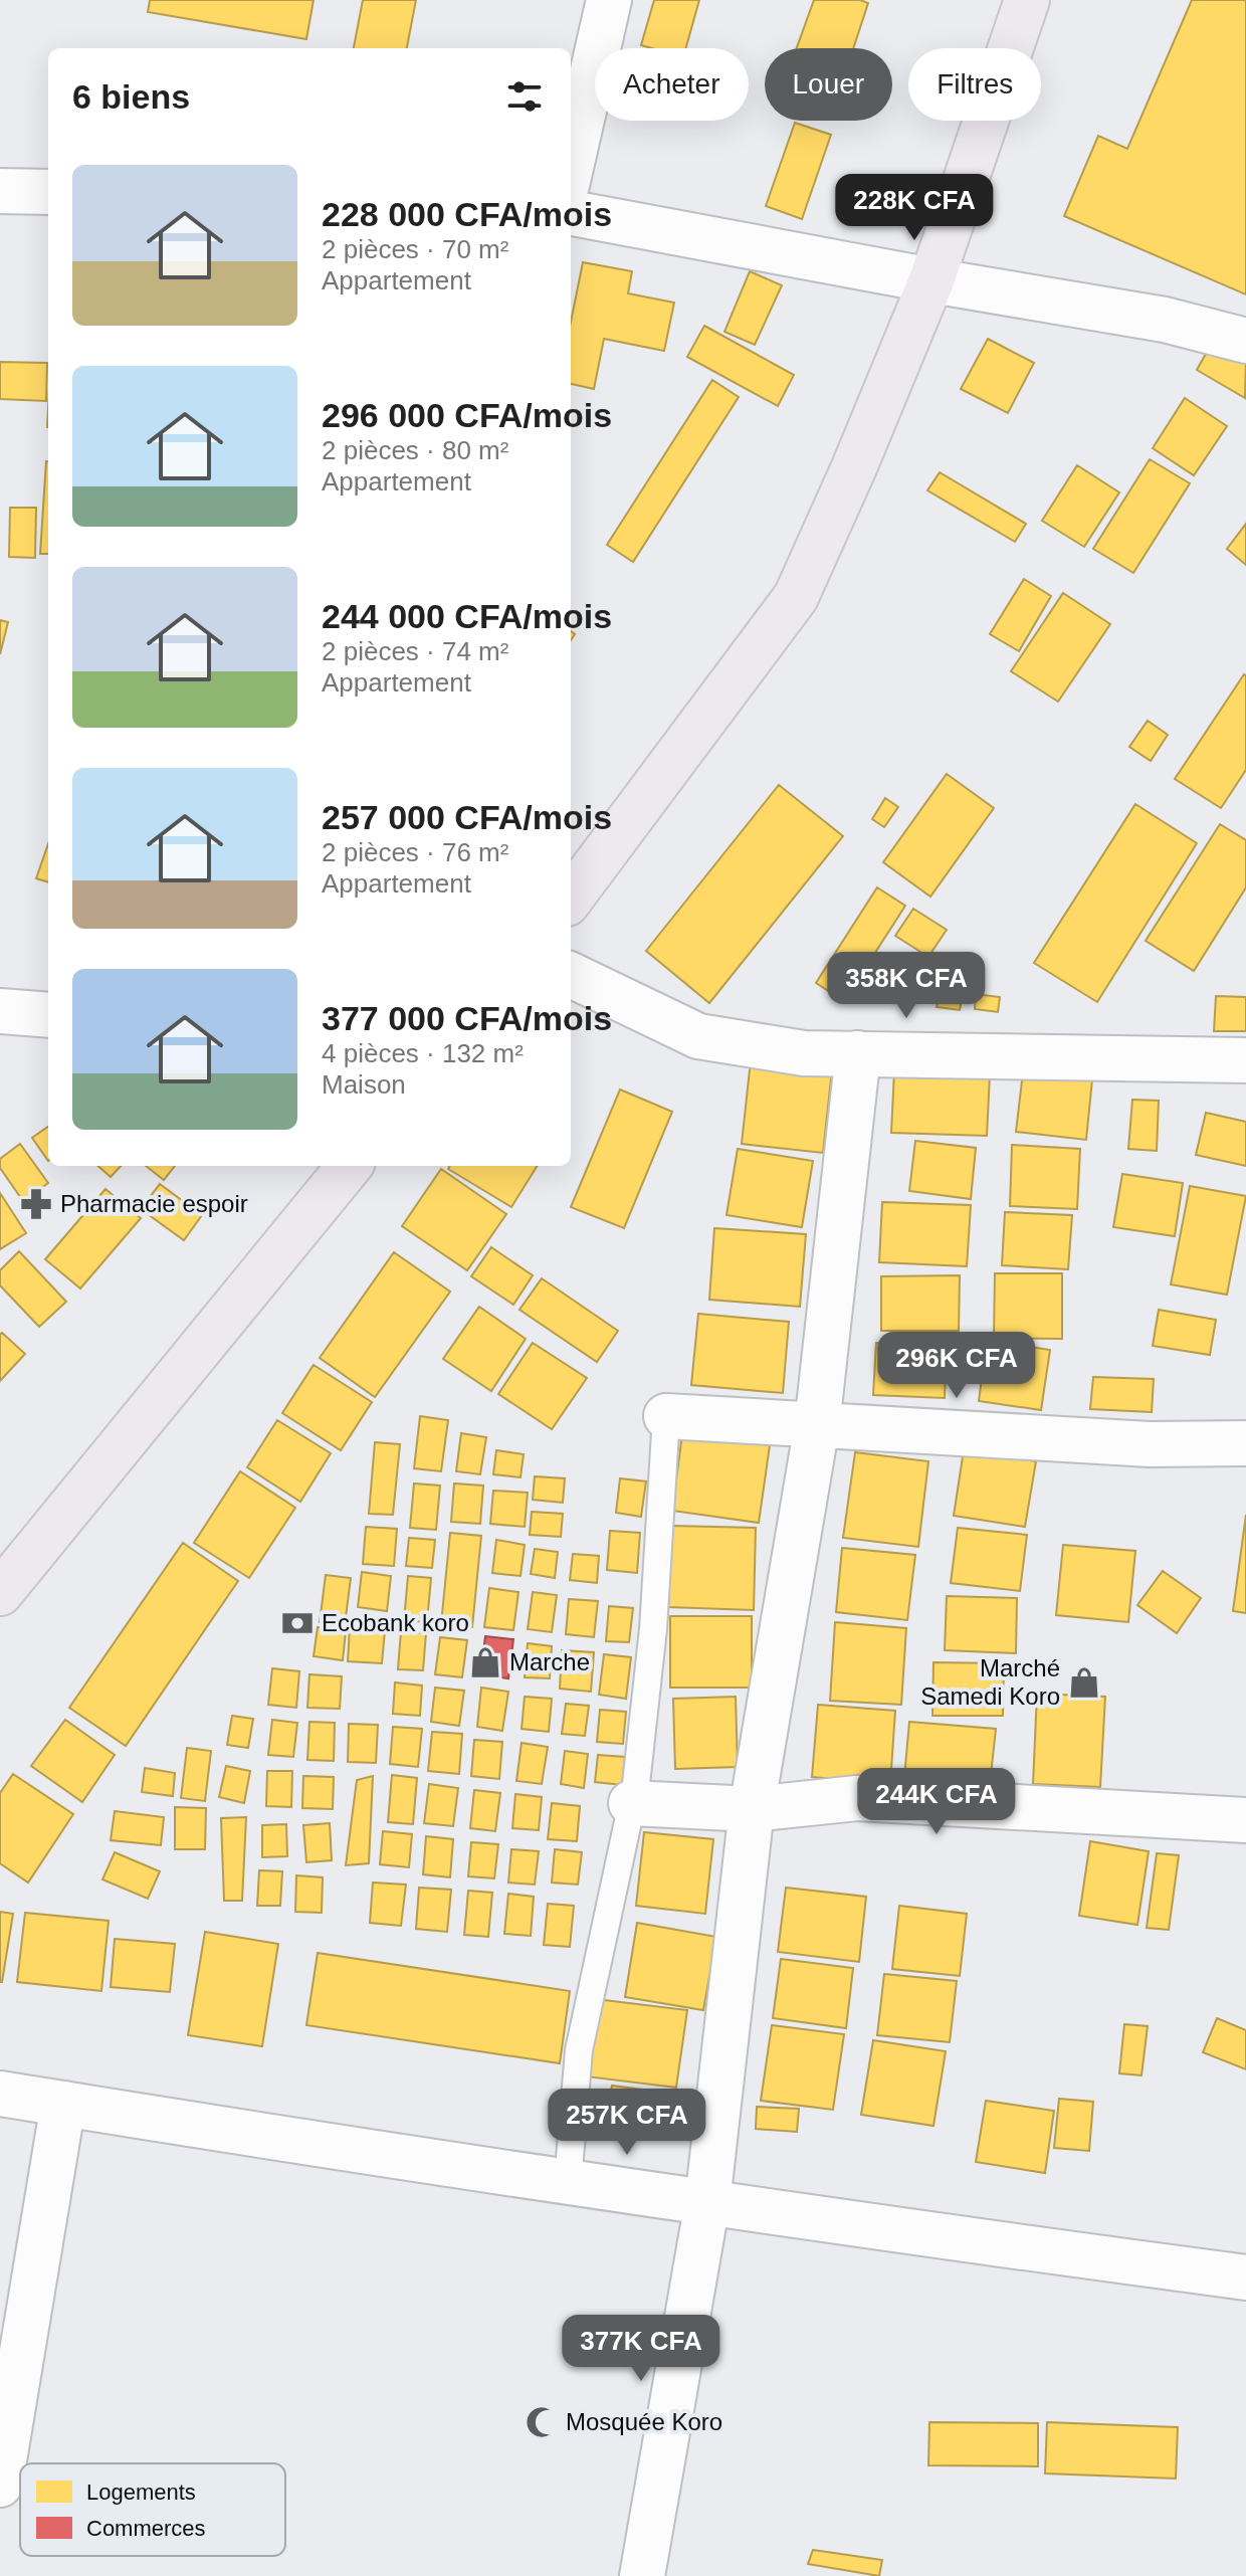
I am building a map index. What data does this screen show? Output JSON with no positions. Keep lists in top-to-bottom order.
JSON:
{
  "places": {
    "pharmacy": ["Pharmacie espoir"],
    "bank": ["Ecobank koro"],
    "shop": ["Marche", "Marché Samedi Koro"],
    "mosque": ["Mosquée Koro"]
  },
  "legend": ["Logements", "Commerces"],
  "page": {
    "chip": ["Acheter", "Louer", "Filtres"],
    "heading": "6 biens",
    "list": [
      {
        "name": "228 000 CFA/mois",
        "note": "2 pièces · 70 m² · Appartement"
      },
      {
        "name": "296 000 CFA/mois",
        "note": "2 pièces · 80 m² · Appartement"
      },
      {
        "name": "244 000 CFA/mois",
        "note": "2 pièces · 74 m² · Appartement"
      },
      {
        "name": "257 000 CFA/mois",
        "note": "2 pièces · 76 m² · Appartement"
      },
      {
        "name": "377 000 CFA/mois",
        "note": "4 pièces · 132 m² · Maison"
      }
    ],
    "price": [
      "228K CFA",
      "358K CFA",
      "296K CFA",
      "244K CFA",
      "257K CFA",
      "377K CFA"
    ]
  }
}
